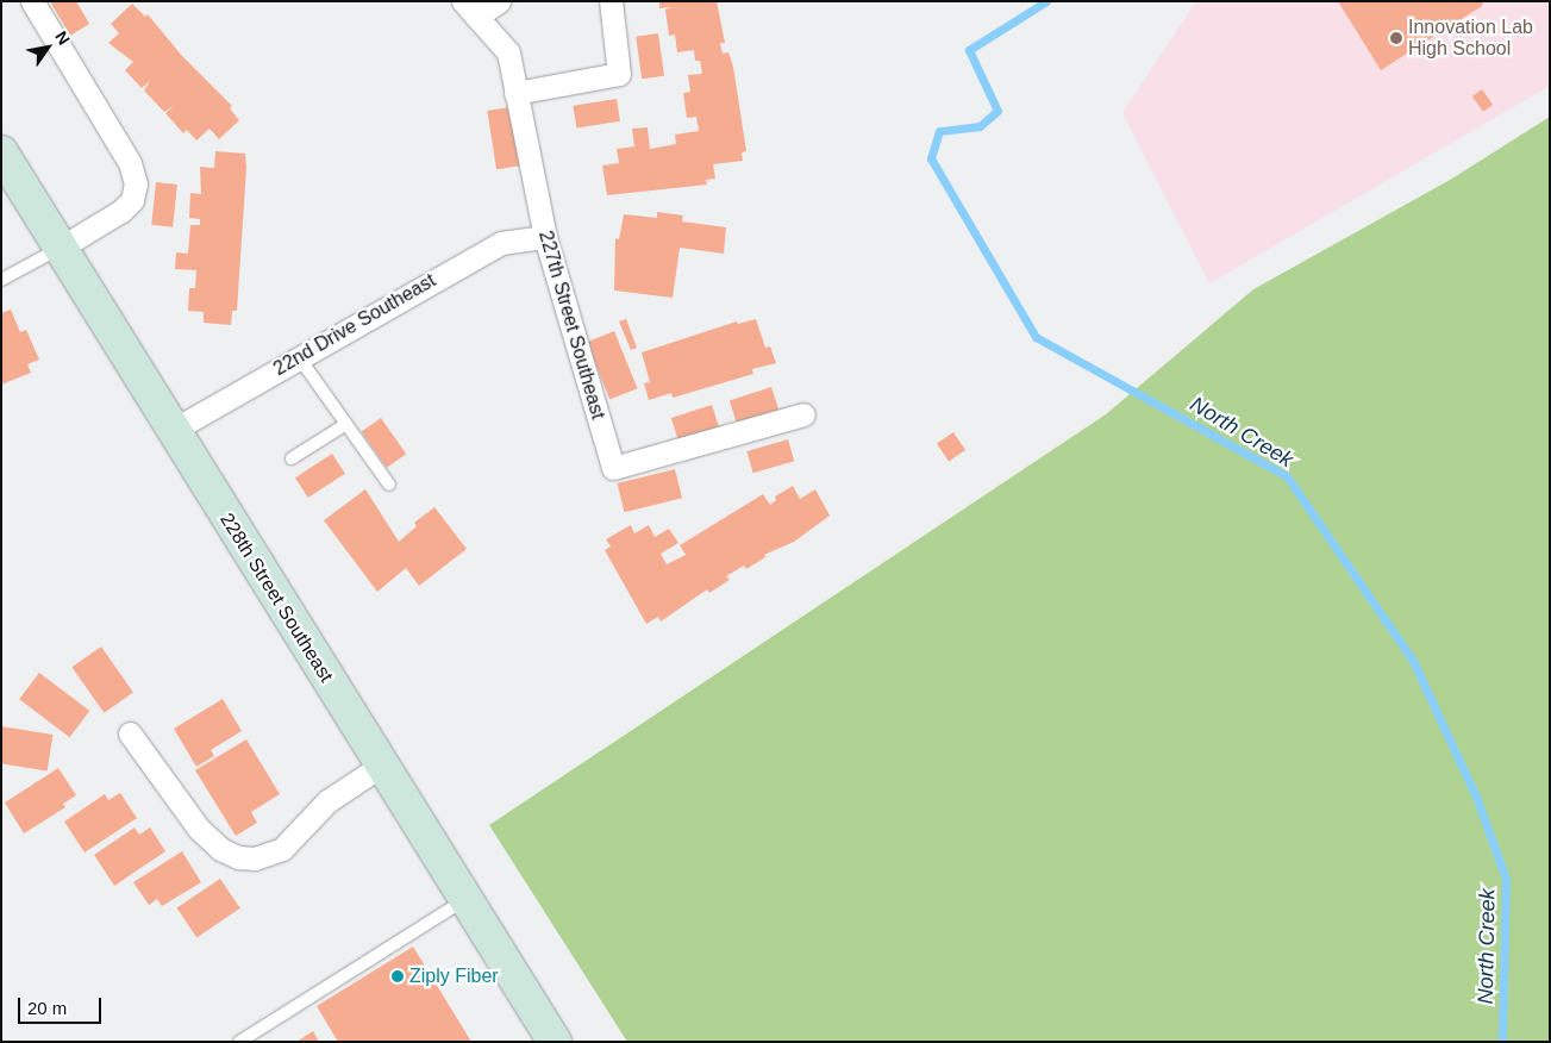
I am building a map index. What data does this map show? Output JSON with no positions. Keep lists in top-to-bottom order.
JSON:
{
  "streets": {
    "main road": ["228th Street Southeast"],
    "street": ["22nd Drive Southeast", "227th Street Southeast"]
  },
  "crossings": [
    ["22nd Drive Southeast", "227th Street Southeast"],
    ["22nd Drive Southeast", "228th Street Southeast"]
  ],
  "water": ["North Creek"],
  "places": ["Innovation Lab High School", "Ziply Fiber"],
  "scale_bar": "20 m",
  "north": "top right"
}
